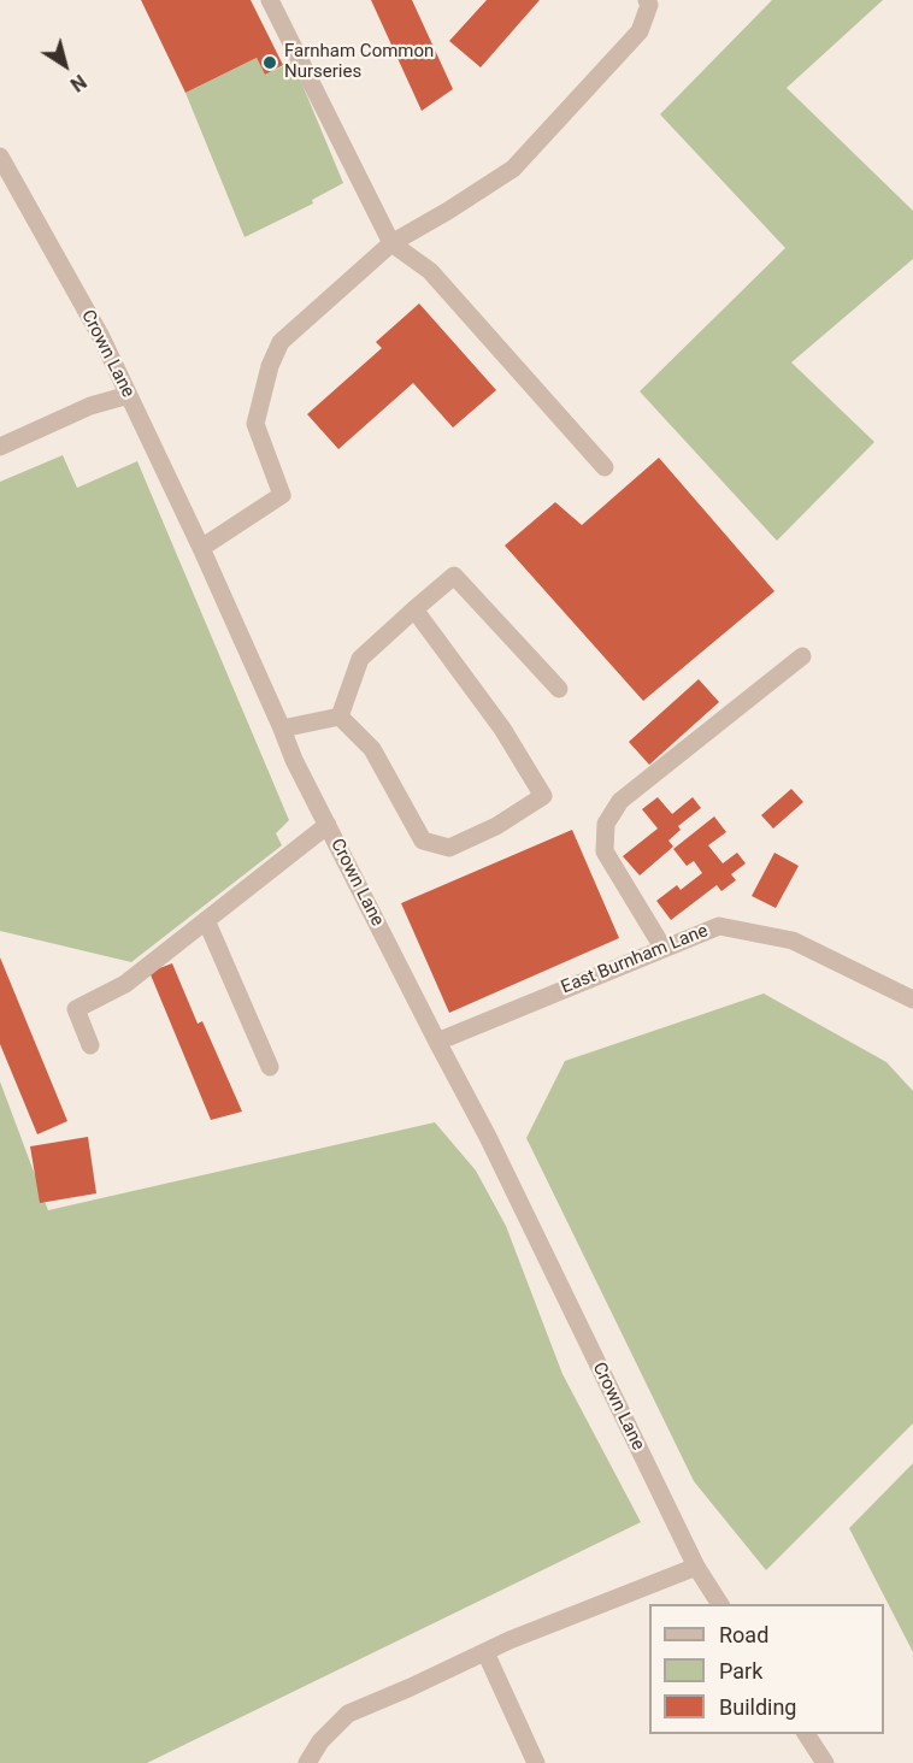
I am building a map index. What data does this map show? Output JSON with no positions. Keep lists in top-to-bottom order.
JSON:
{
  "streets": {
    "street": ["Crown Lane", "East Burnham Lane"]
  },
  "crossings": [
    ["Crown Lane", "East Burnham Lane"]
  ],
  "places": ["Farnham Common Nurseries"],
  "legend": ["Road", "Park", "Building"],
  "north": "bottom right"
}
